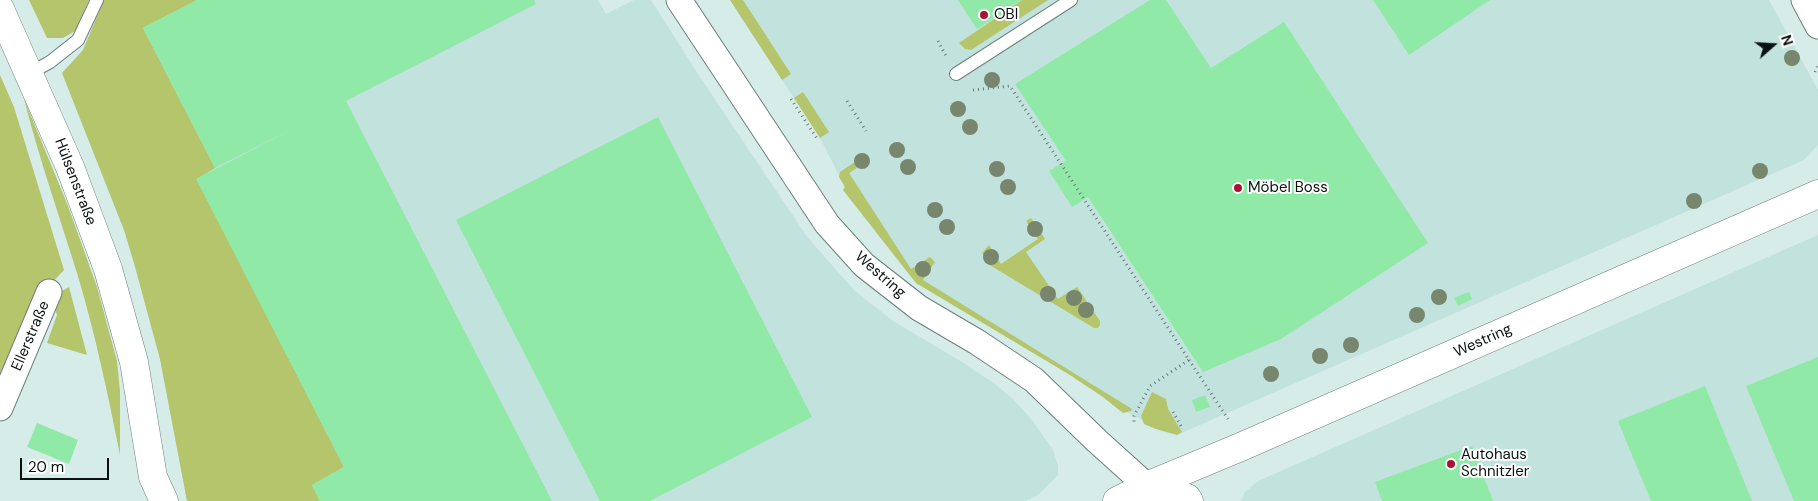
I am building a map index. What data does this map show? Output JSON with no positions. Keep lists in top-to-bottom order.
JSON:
{
  "streets": {
    "main road": ["Hülsenstraße", "Westring"],
    "street": ["Ellerstraße"]
  },
  "places": ["OBI", "Möbel Boss", "Autohaus Schnitzler"],
  "scale_bar": "20 m",
  "north": "right"
}
